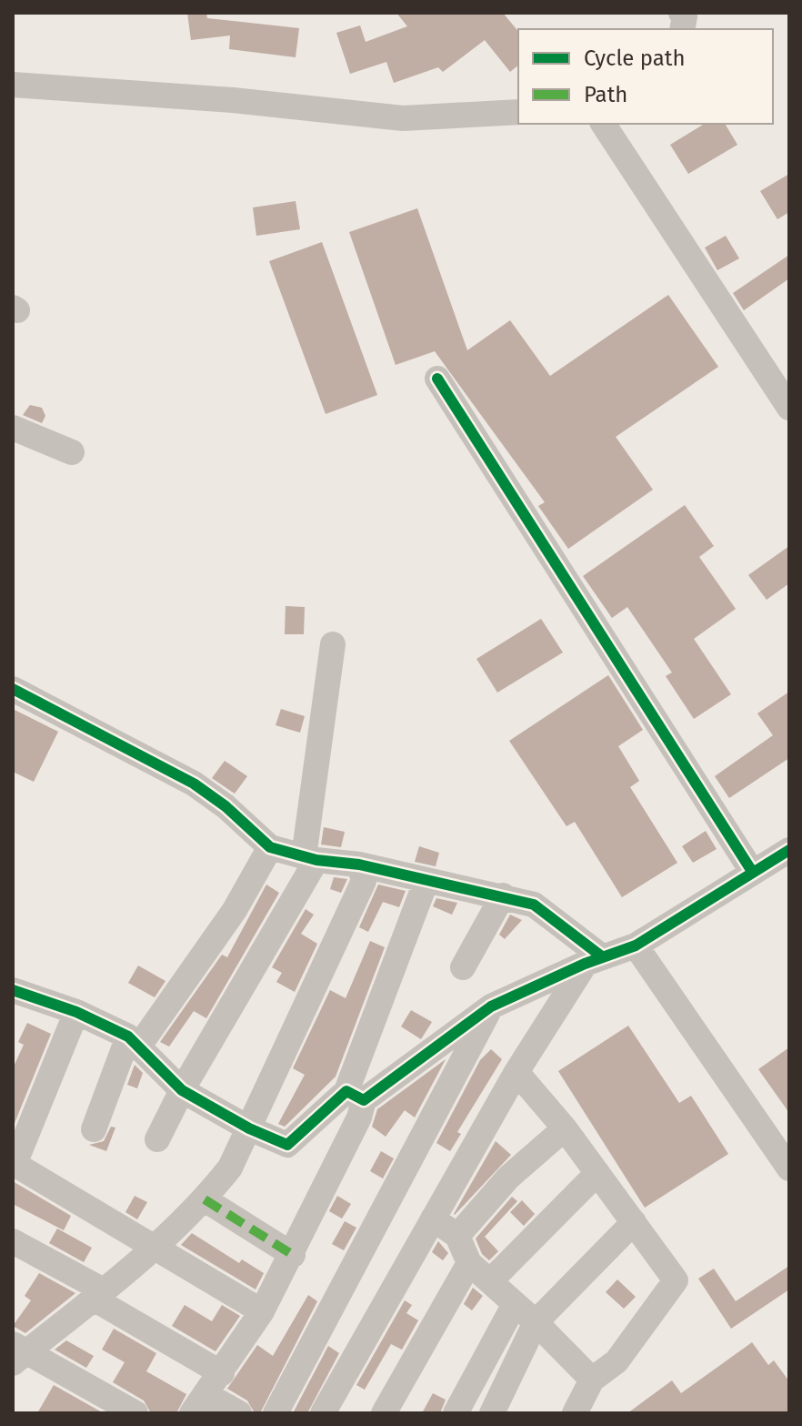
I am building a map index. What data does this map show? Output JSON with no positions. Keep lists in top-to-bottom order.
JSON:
{
  "legend": ["Cycle path", "Path"]
}
